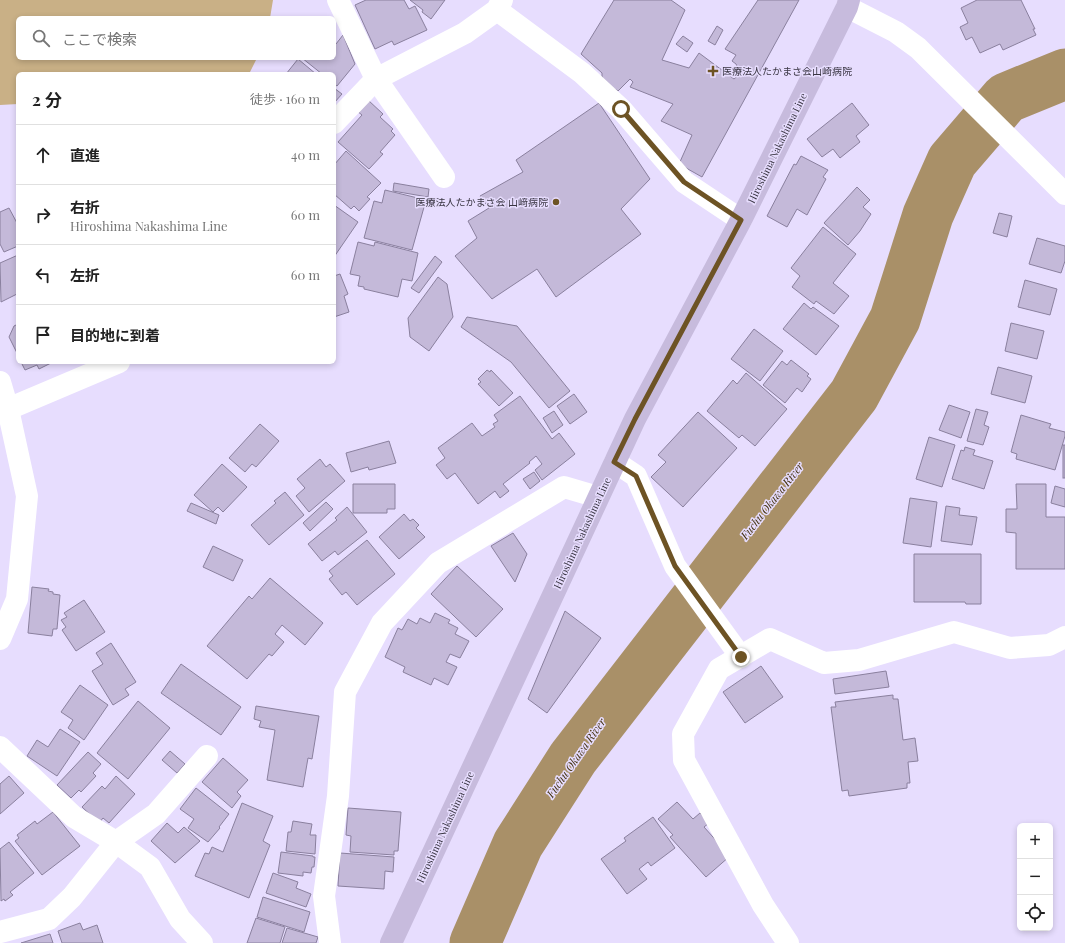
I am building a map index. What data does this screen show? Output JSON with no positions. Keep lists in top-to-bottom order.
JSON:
{
  "streets": {
    "main road": ["Hiroshima Nakashima Line"]
  },
  "water": ["Fuchu Okawa River"],
  "places": {
    "health": ["医療法人たかまさ会山崎病院"],
    "other": ["医療法人たかまさ会 山﨑病院"]
  },
  "page": {
    "search": "ここで検索",
    "heading": ["2 分", "徒歩 · 160 m"],
    "list": [
      ["直進", "40 m"],
      ["右折", "Hiroshima Nakashima Line", "60 m"],
      ["左折", "60 m"],
      "目的地に到着"
    ],
    "map_buttons": ["+", "−"]
  }
}
